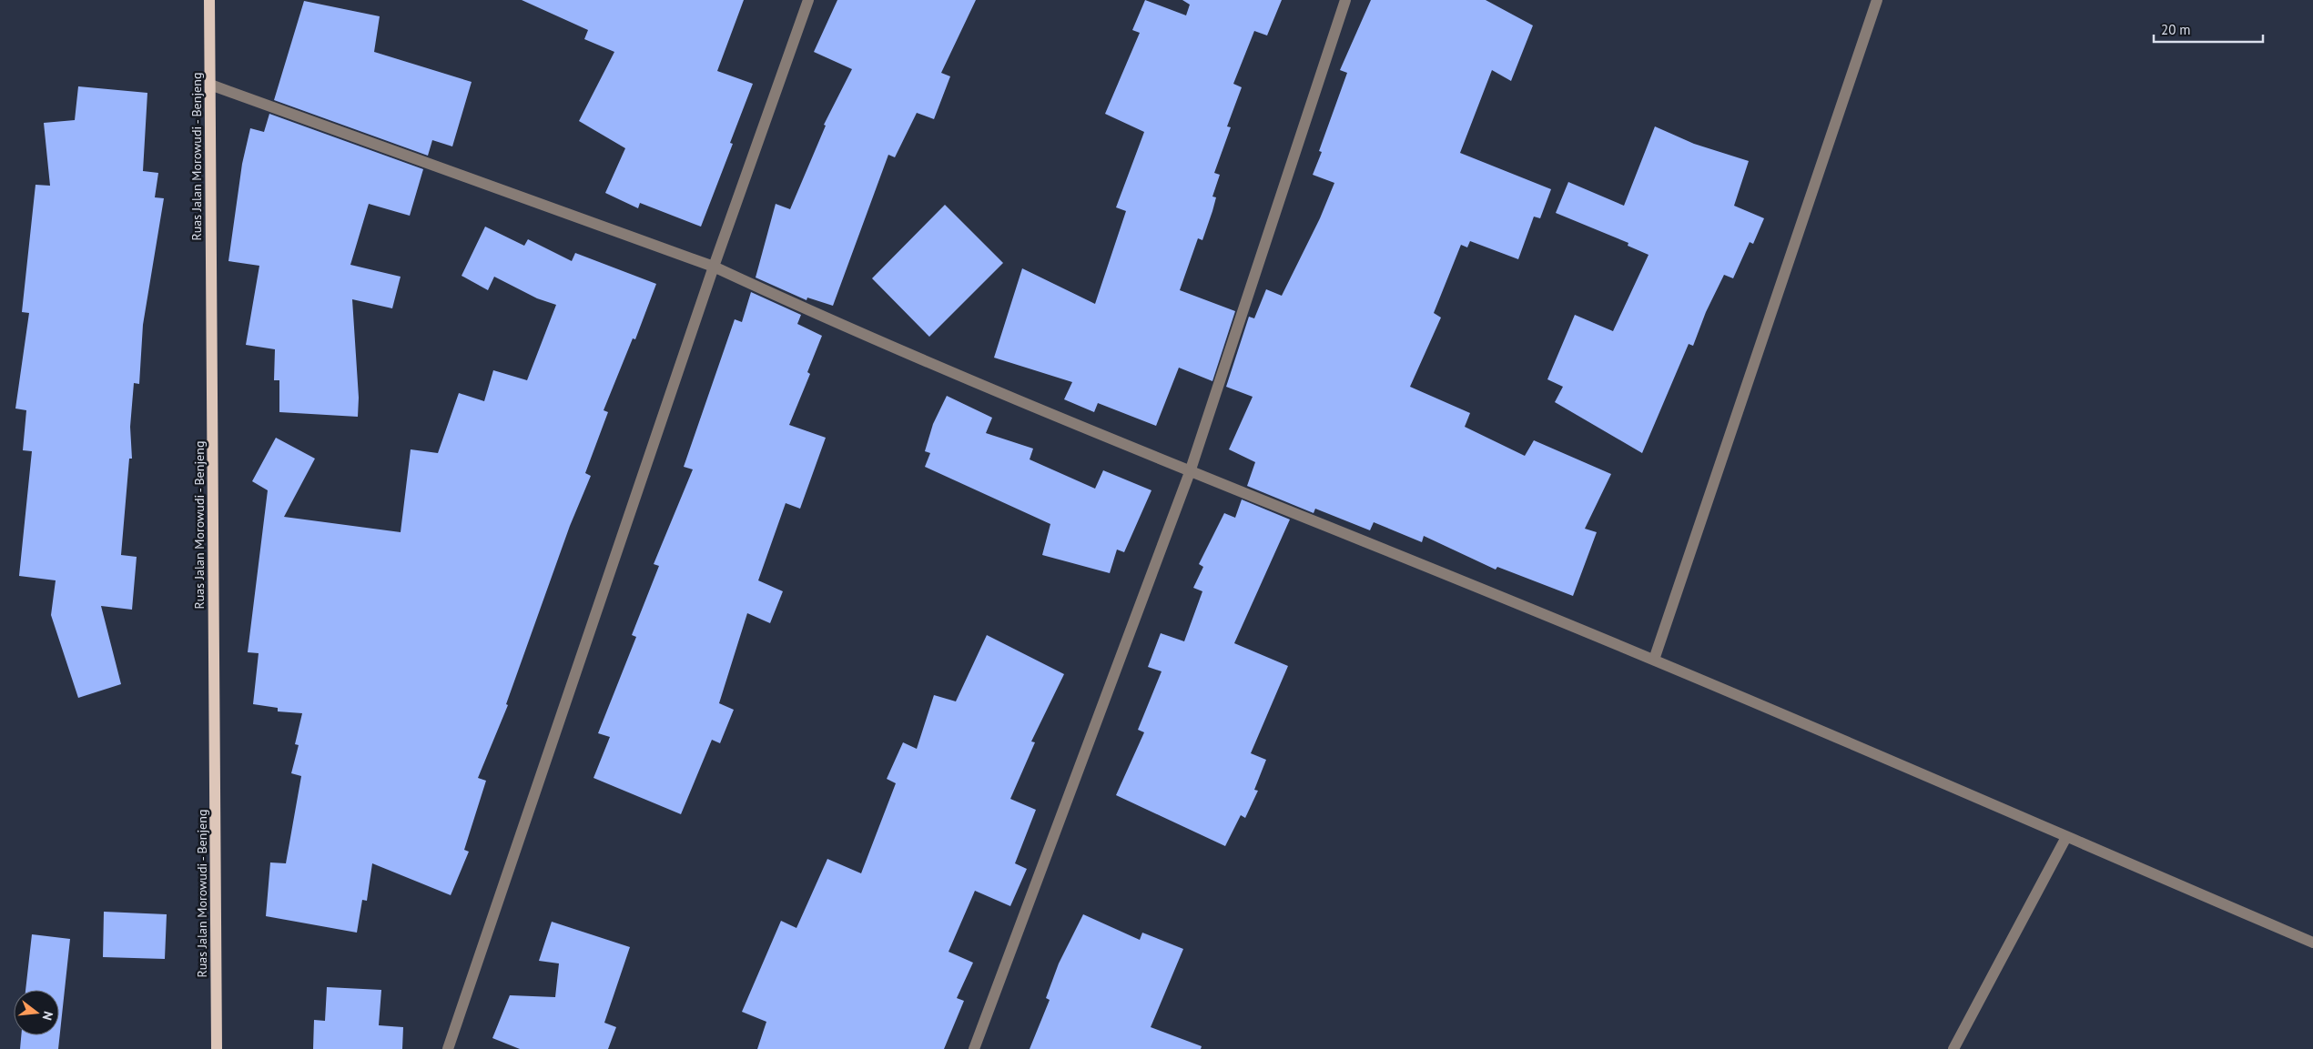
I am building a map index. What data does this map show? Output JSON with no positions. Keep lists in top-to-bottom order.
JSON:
{
  "streets": {
    "main road": ["Ruas Jalan Morowudi - Benjeng"]
  },
  "scale_bar": "20 m",
  "north": "right"
}
